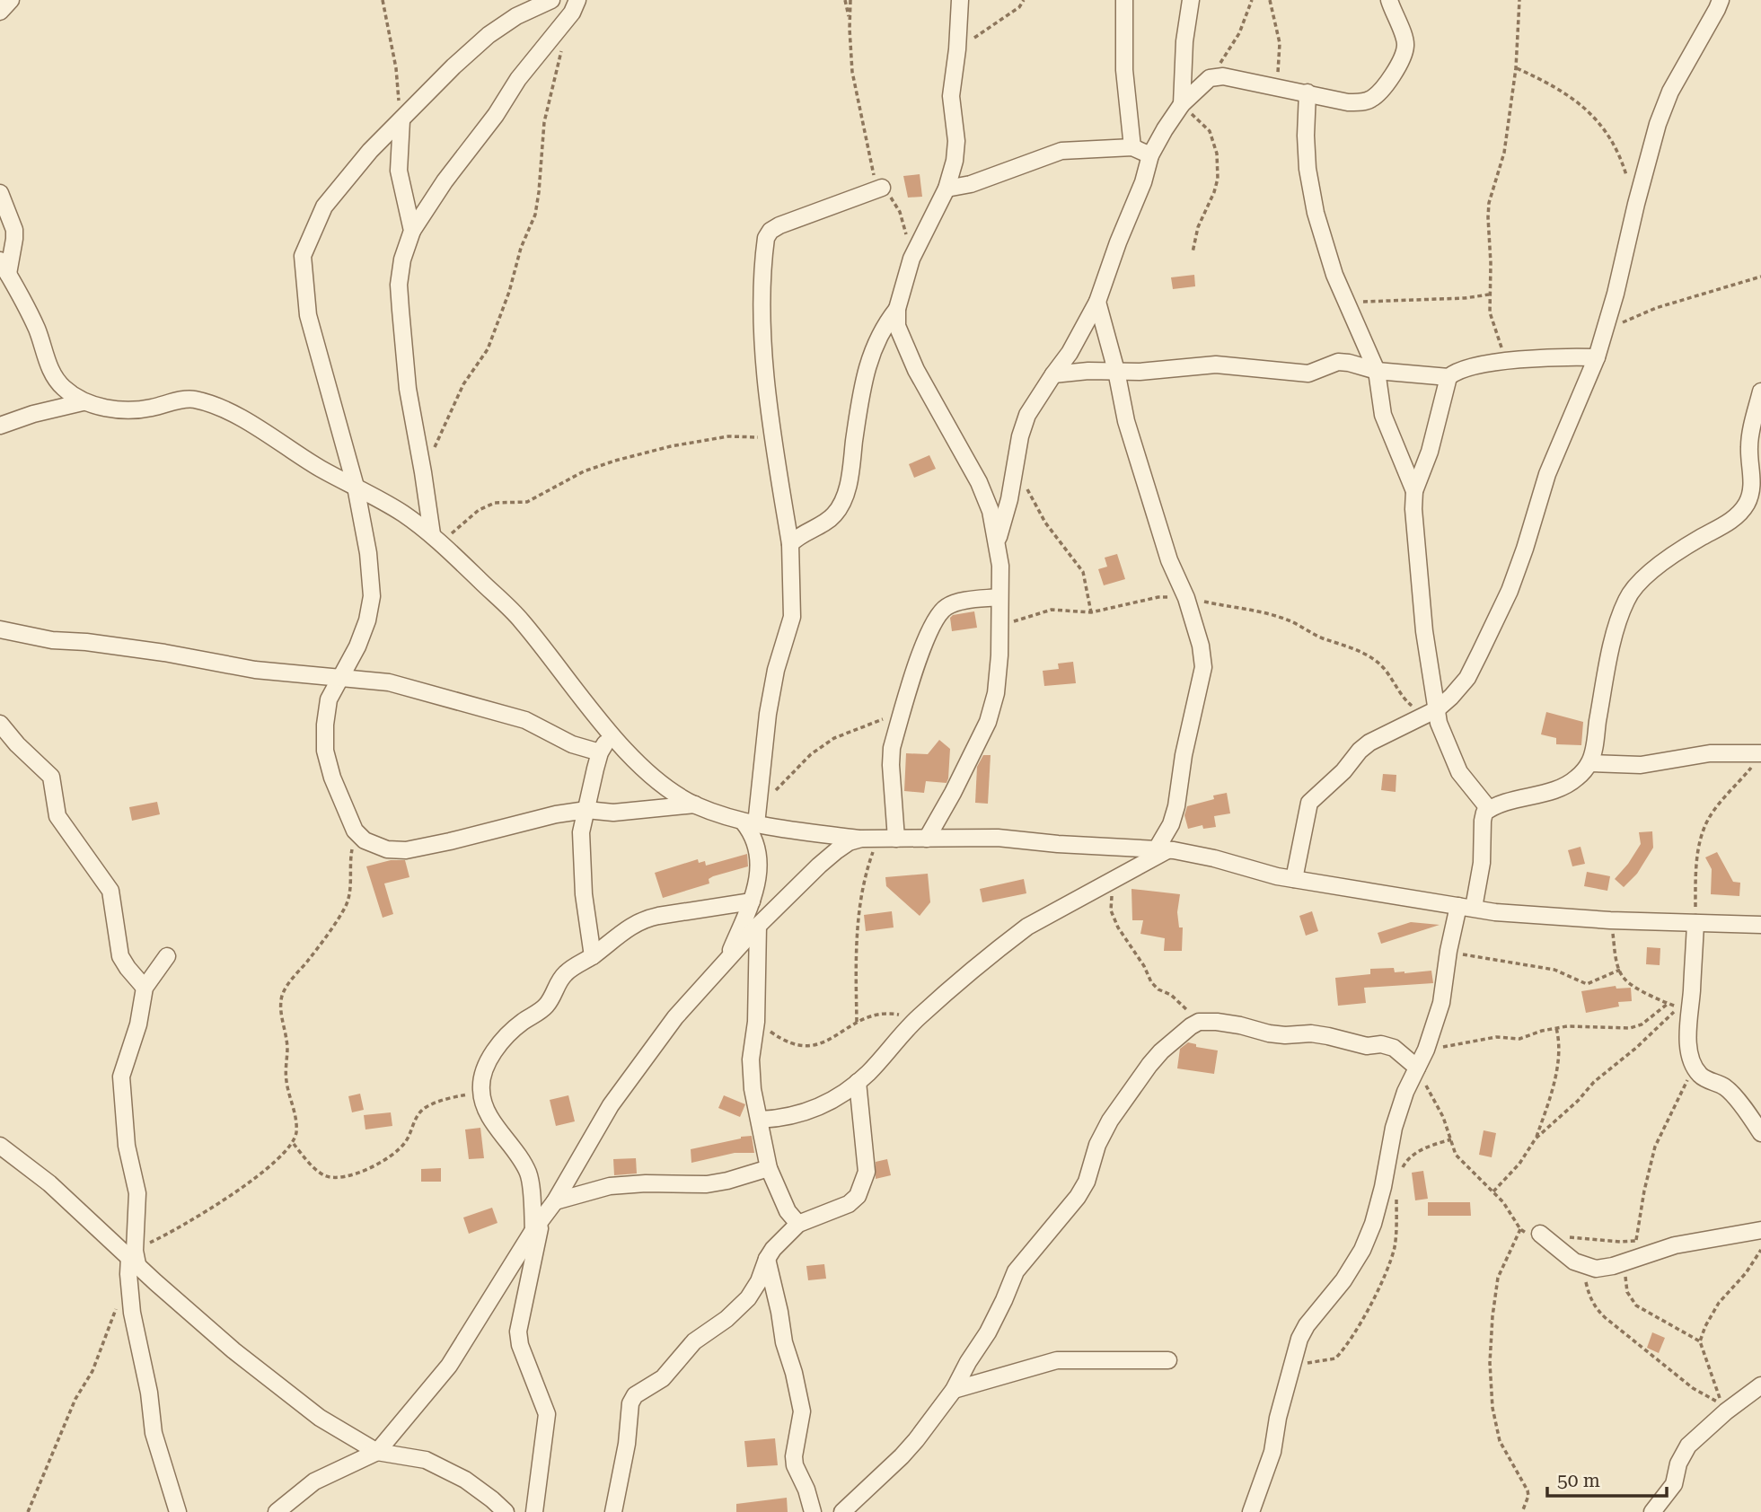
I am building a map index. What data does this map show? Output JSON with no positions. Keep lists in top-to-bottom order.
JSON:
{
  "scale_bar": "50 m"
}
